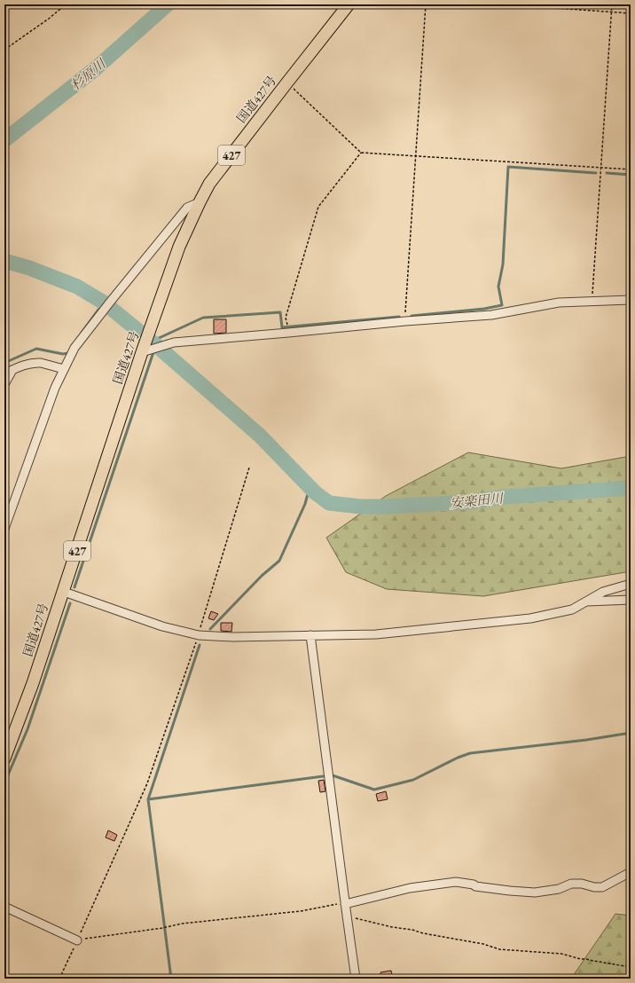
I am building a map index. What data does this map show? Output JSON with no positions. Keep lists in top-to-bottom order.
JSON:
{
  "streets": {
    "highway": ["国道427号", "427"]
  },
  "water": ["杉原川", "安楽田川"]
}
